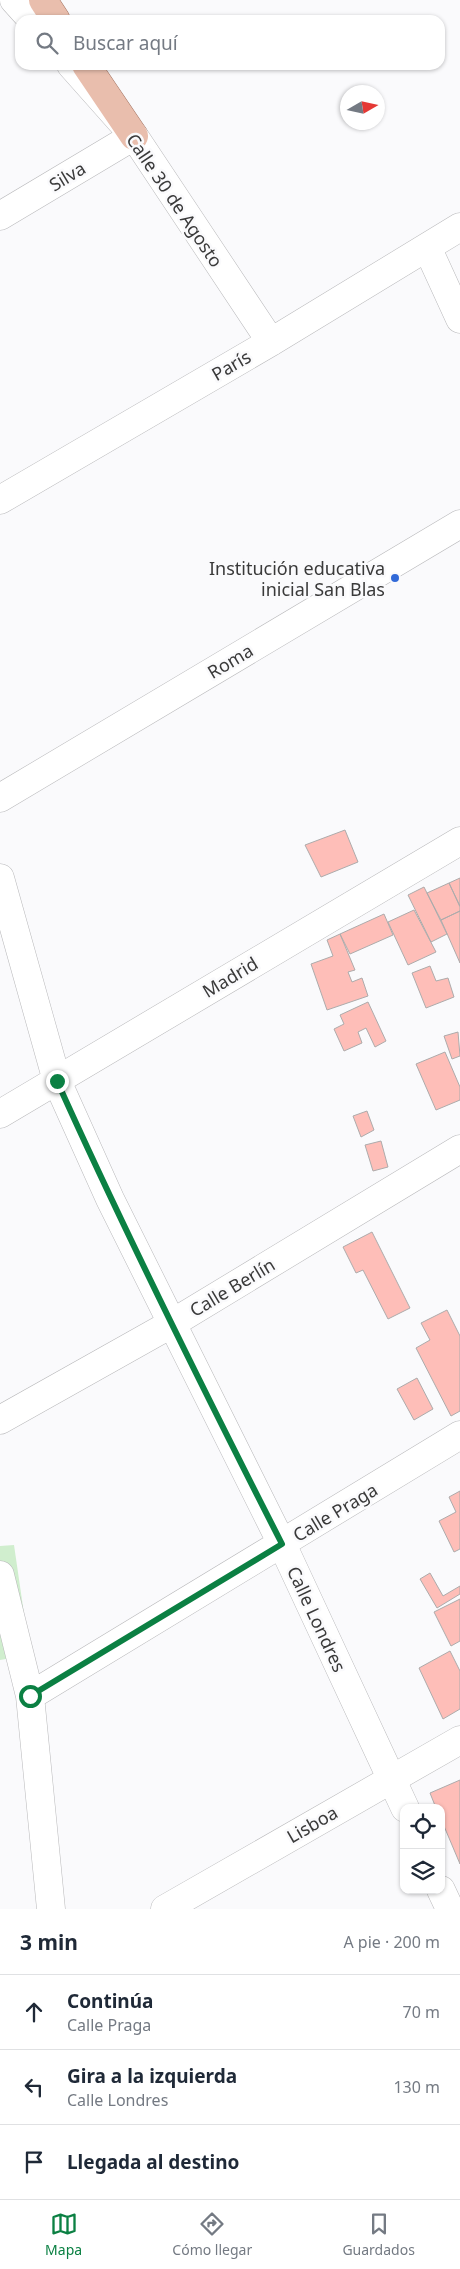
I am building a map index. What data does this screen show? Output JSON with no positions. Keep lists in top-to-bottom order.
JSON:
{
  "streets": {
    "street": [
      "Silva",
      "Calle 30 de Agosto",
      "París",
      "Roma",
      "Madrid",
      "Calle Berlín",
      "Calle Praga",
      "Calle Londres",
      "Lisboa"
    ]
  },
  "crossings": [
    ["Silva", "Calle 30 de Agosto"],
    ["Calle 30 de Agosto", "París"],
    ["Madrid", "Calle Londres"],
    ["Calle Berlín", "Calle Londres"],
    ["Calle Praga", "Calle Londres"],
    ["Calle Londres", "Lisboa"]
  ],
  "places": ["Institución educativa inicial San Blas"],
  "north": "right",
  "page": {
    "search": "Buscar aquí",
    "heading": ["3 min", "A pie · 200 m"],
    "list": [
      ["Continúa", "Calle Praga", "70 m"],
      ["Gira a la izquierda", "Calle Londres", "130 m"],
      "Llegada al destino"
    ],
    "nav": ["Mapa", "Cómo llegar", "Guardados"]
  }
}
